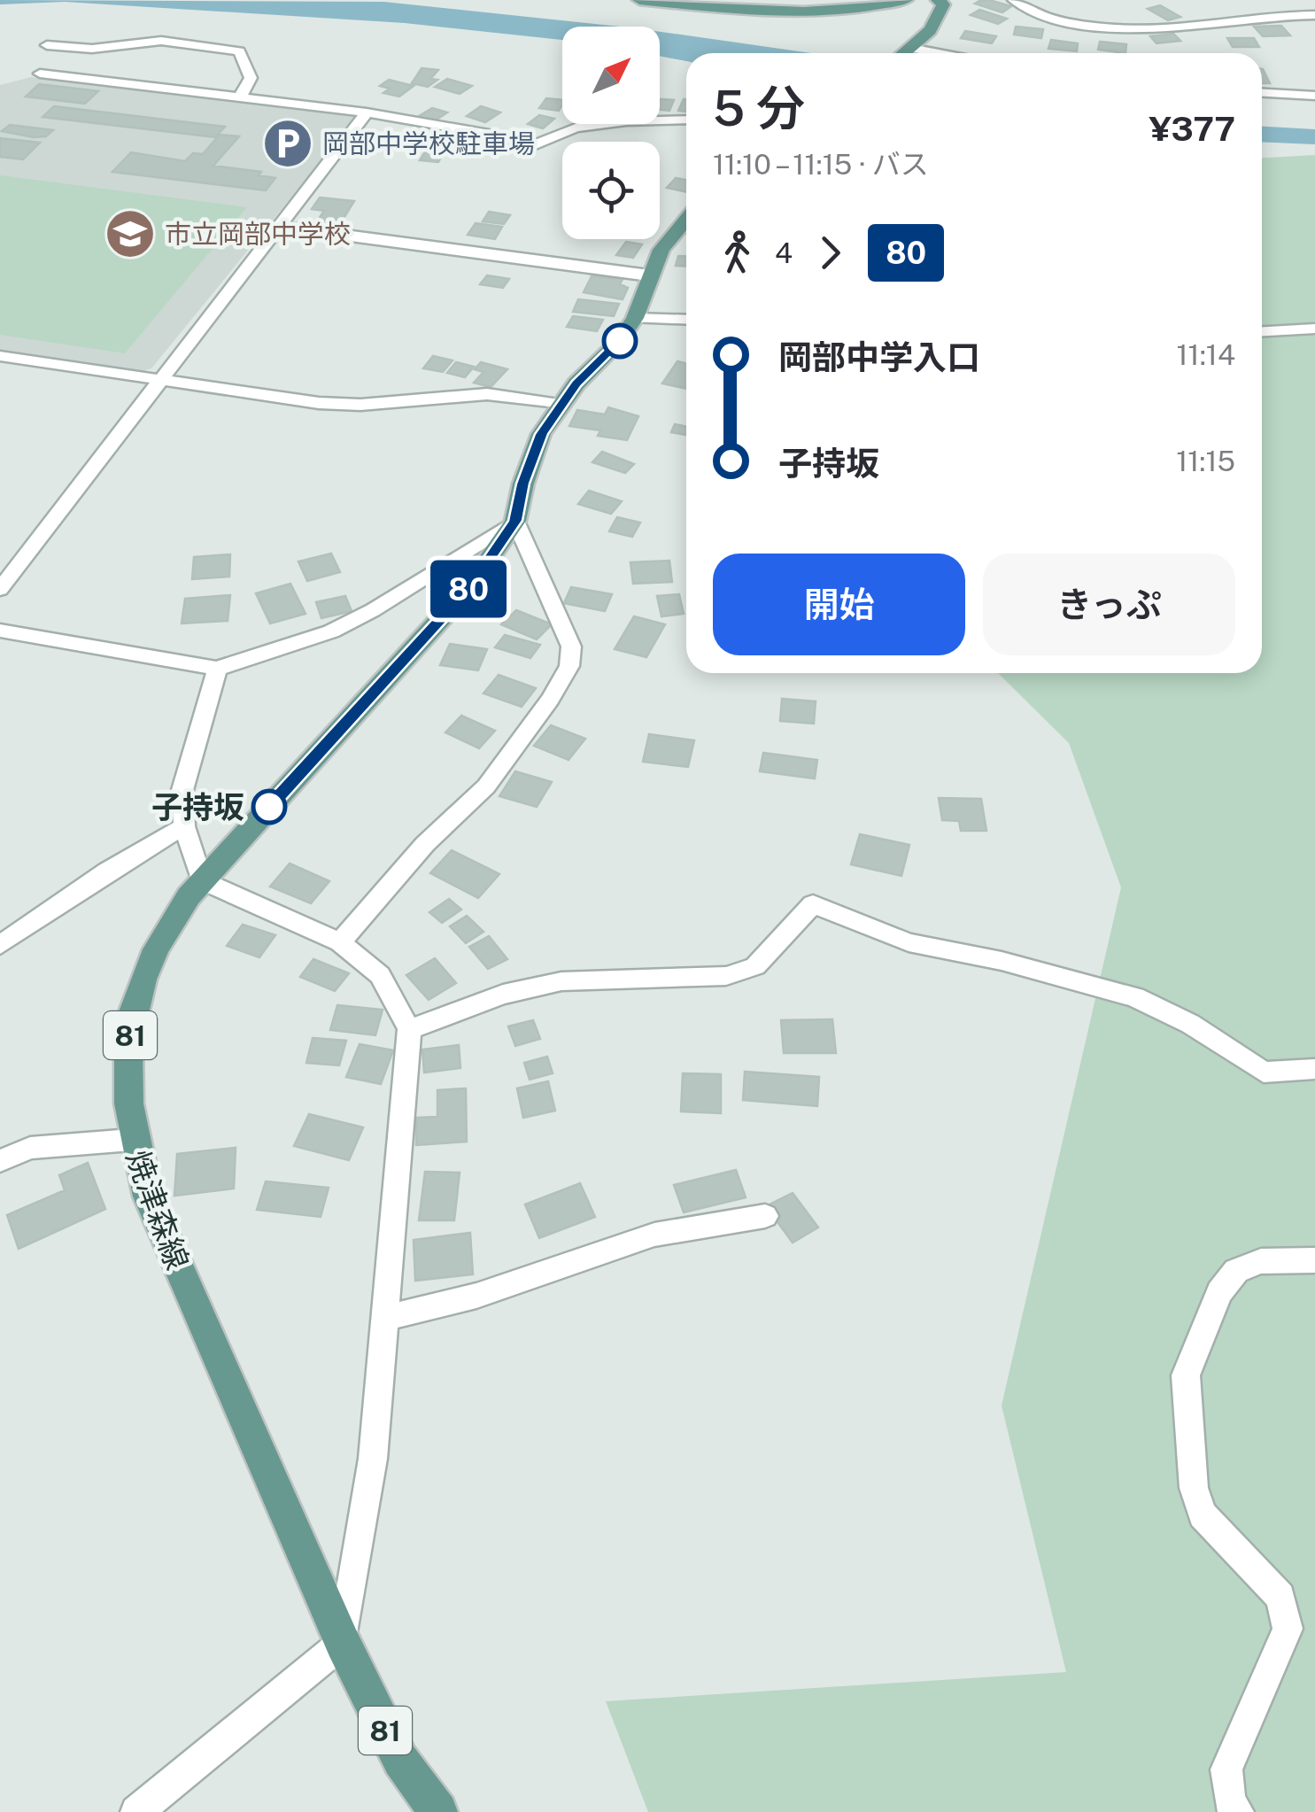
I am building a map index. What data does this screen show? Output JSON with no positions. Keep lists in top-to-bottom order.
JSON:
{
  "streets": {
    "main road": ["81", "焼津森線"]
  },
  "places": {
    "parking": ["岡部中学校駐車場"],
    "school or university": ["市立岡部中学校"],
    "other": ["子持坂"]
  },
  "lines": ["bus line 80"],
  "north": "top right",
  "page": {
    "on_map": "80",
    "heading": ["5 分", "11:10 – 11:15 · バス", "¥377"],
    "legs": ["4", "80"],
    "list": [
      {
        "name": "岡部中学入口",
        "value": "11:14"
      },
      {
        "name": "子持坂",
        "value": "11:15"
      }
    ],
    "buttons": ["開始", "きっぷ"]
  }
}
